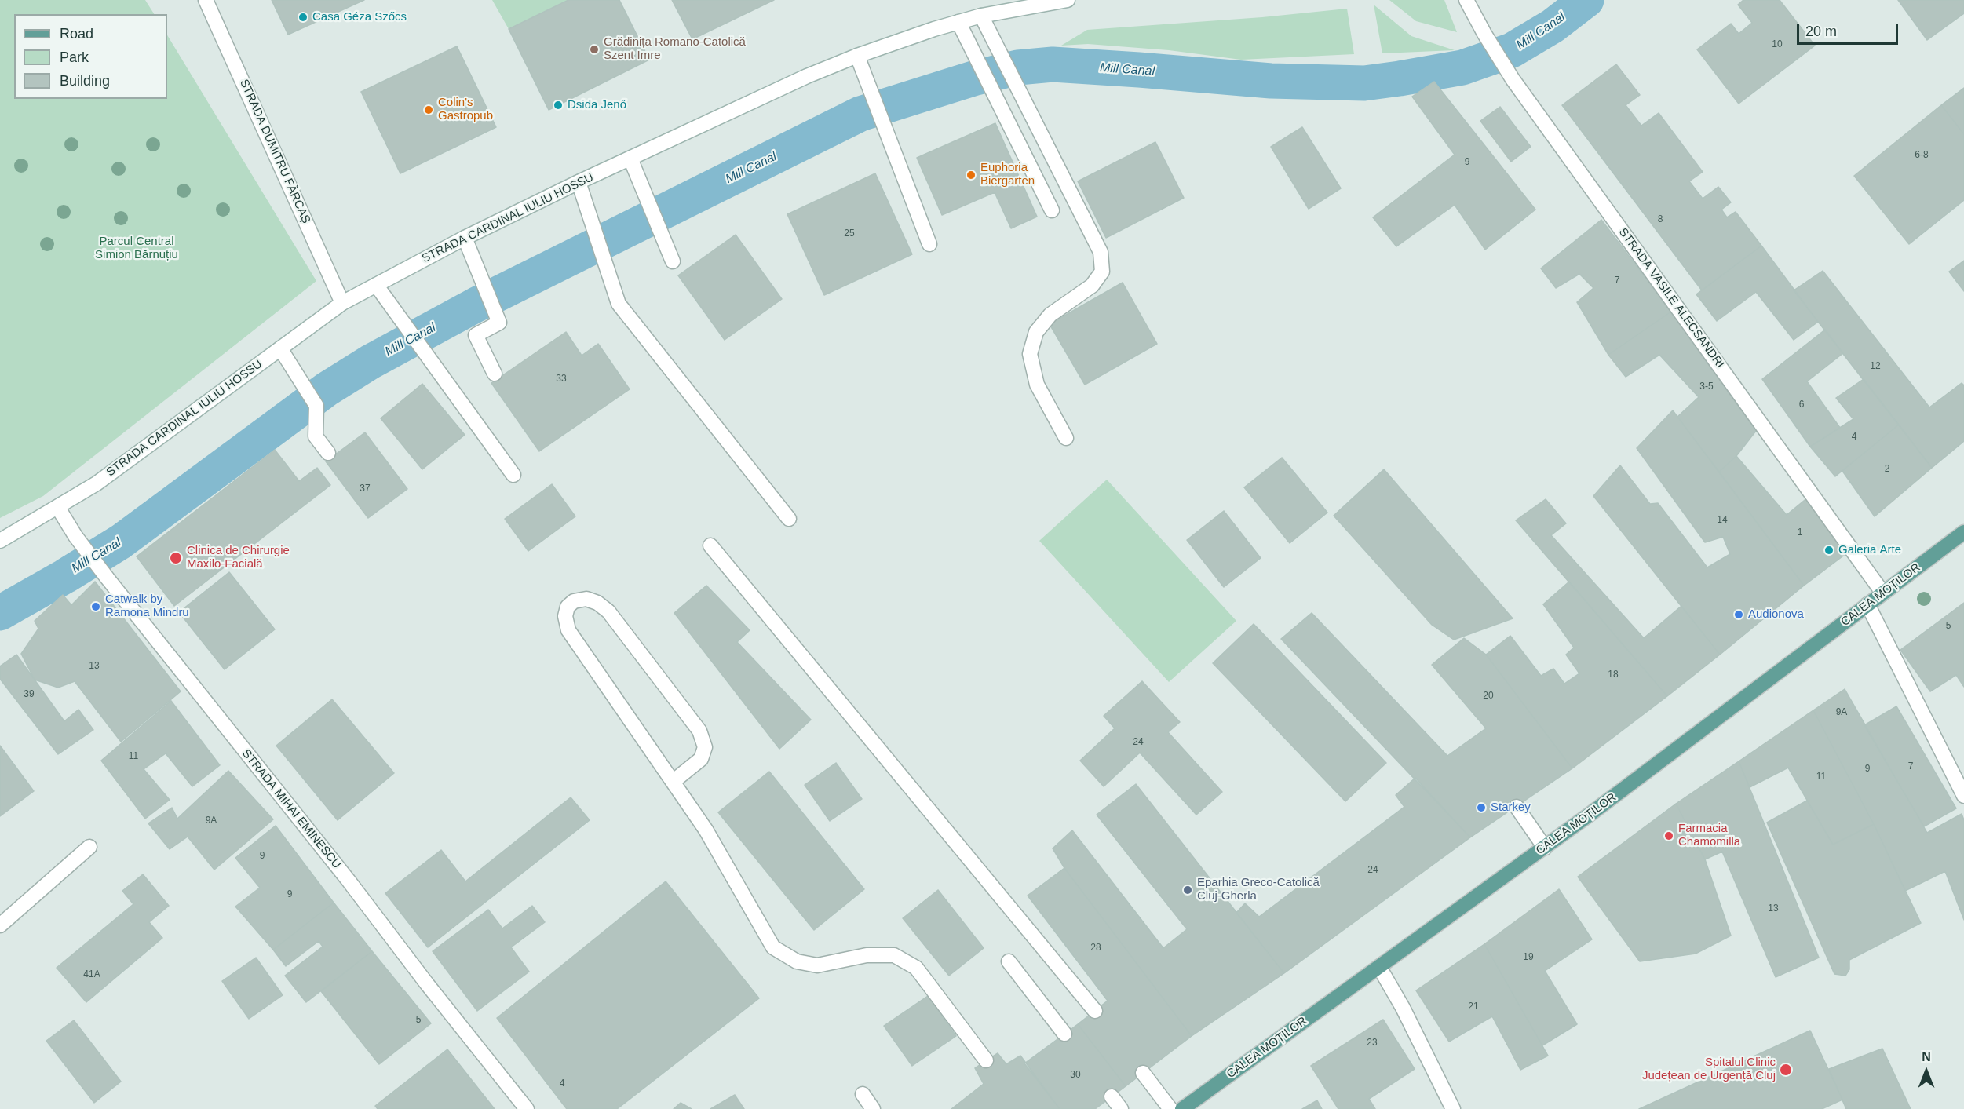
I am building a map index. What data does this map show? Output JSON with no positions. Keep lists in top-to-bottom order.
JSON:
{
  "streets": {
    "main road": ["CALEA MOȚILOR"],
    "street": [
      "STRADA DUMITRU FĂRCAȘ",
      "STRADA CARDINAL IULIU HOSSU",
      "STRADA VASILE ALECSANDRI",
      "STRADA MIHAI EMINESCU"
    ]
  },
  "crossings": [
    ["STRADA DUMITRU FĂRCAȘ", "STRADA CARDINAL IULIU HOSSU"],
    ["STRADA CARDINAL IULIU HOSSU", "STRADA MIHAI EMINESCU"],
    ["STRADA VASILE ALECSANDRI", "CALEA MOȚILOR"]
  ],
  "water": ["Mill Canal"],
  "parks": ["Parcul Central Simion Bărnuțiu"],
  "places": [
    "Casa Géza Szőcs",
    "Grădinița Romano-Catolică Szent Imre",
    "Dsida Jenő",
    "Colin's Gastropub",
    "Euphoria Biergarten",
    "Galeria Arte",
    "Clinica de Chirurgie Maxilo-Facială",
    "Catwalk by Ramona Mindru",
    "Audionova",
    "Starkey",
    "Farmacia Chamomilla",
    "Eparhia Greco-Catolică Cluj-Gherla",
    "Spitalul Clinic Județean de Urgență Cluj"
  ],
  "house_numbers": [
    "10",
    "6-8",
    "9",
    "8",
    "25",
    "7",
    "12",
    "33",
    "3-5",
    "6",
    "4",
    "2",
    "37",
    "14",
    "1",
    "5",
    "13",
    "18",
    "39",
    "20",
    "9A",
    "24",
    "11",
    "7",
    "9",
    "11",
    "9A",
    "9",
    "24",
    "9",
    "13",
    "28",
    "19",
    "41A",
    "21",
    "5",
    "23",
    "30",
    "4"
  ],
  "legend": ["Road", "Park", "Building"],
  "scale_bar": "20 m",
  "north": "top"
}
